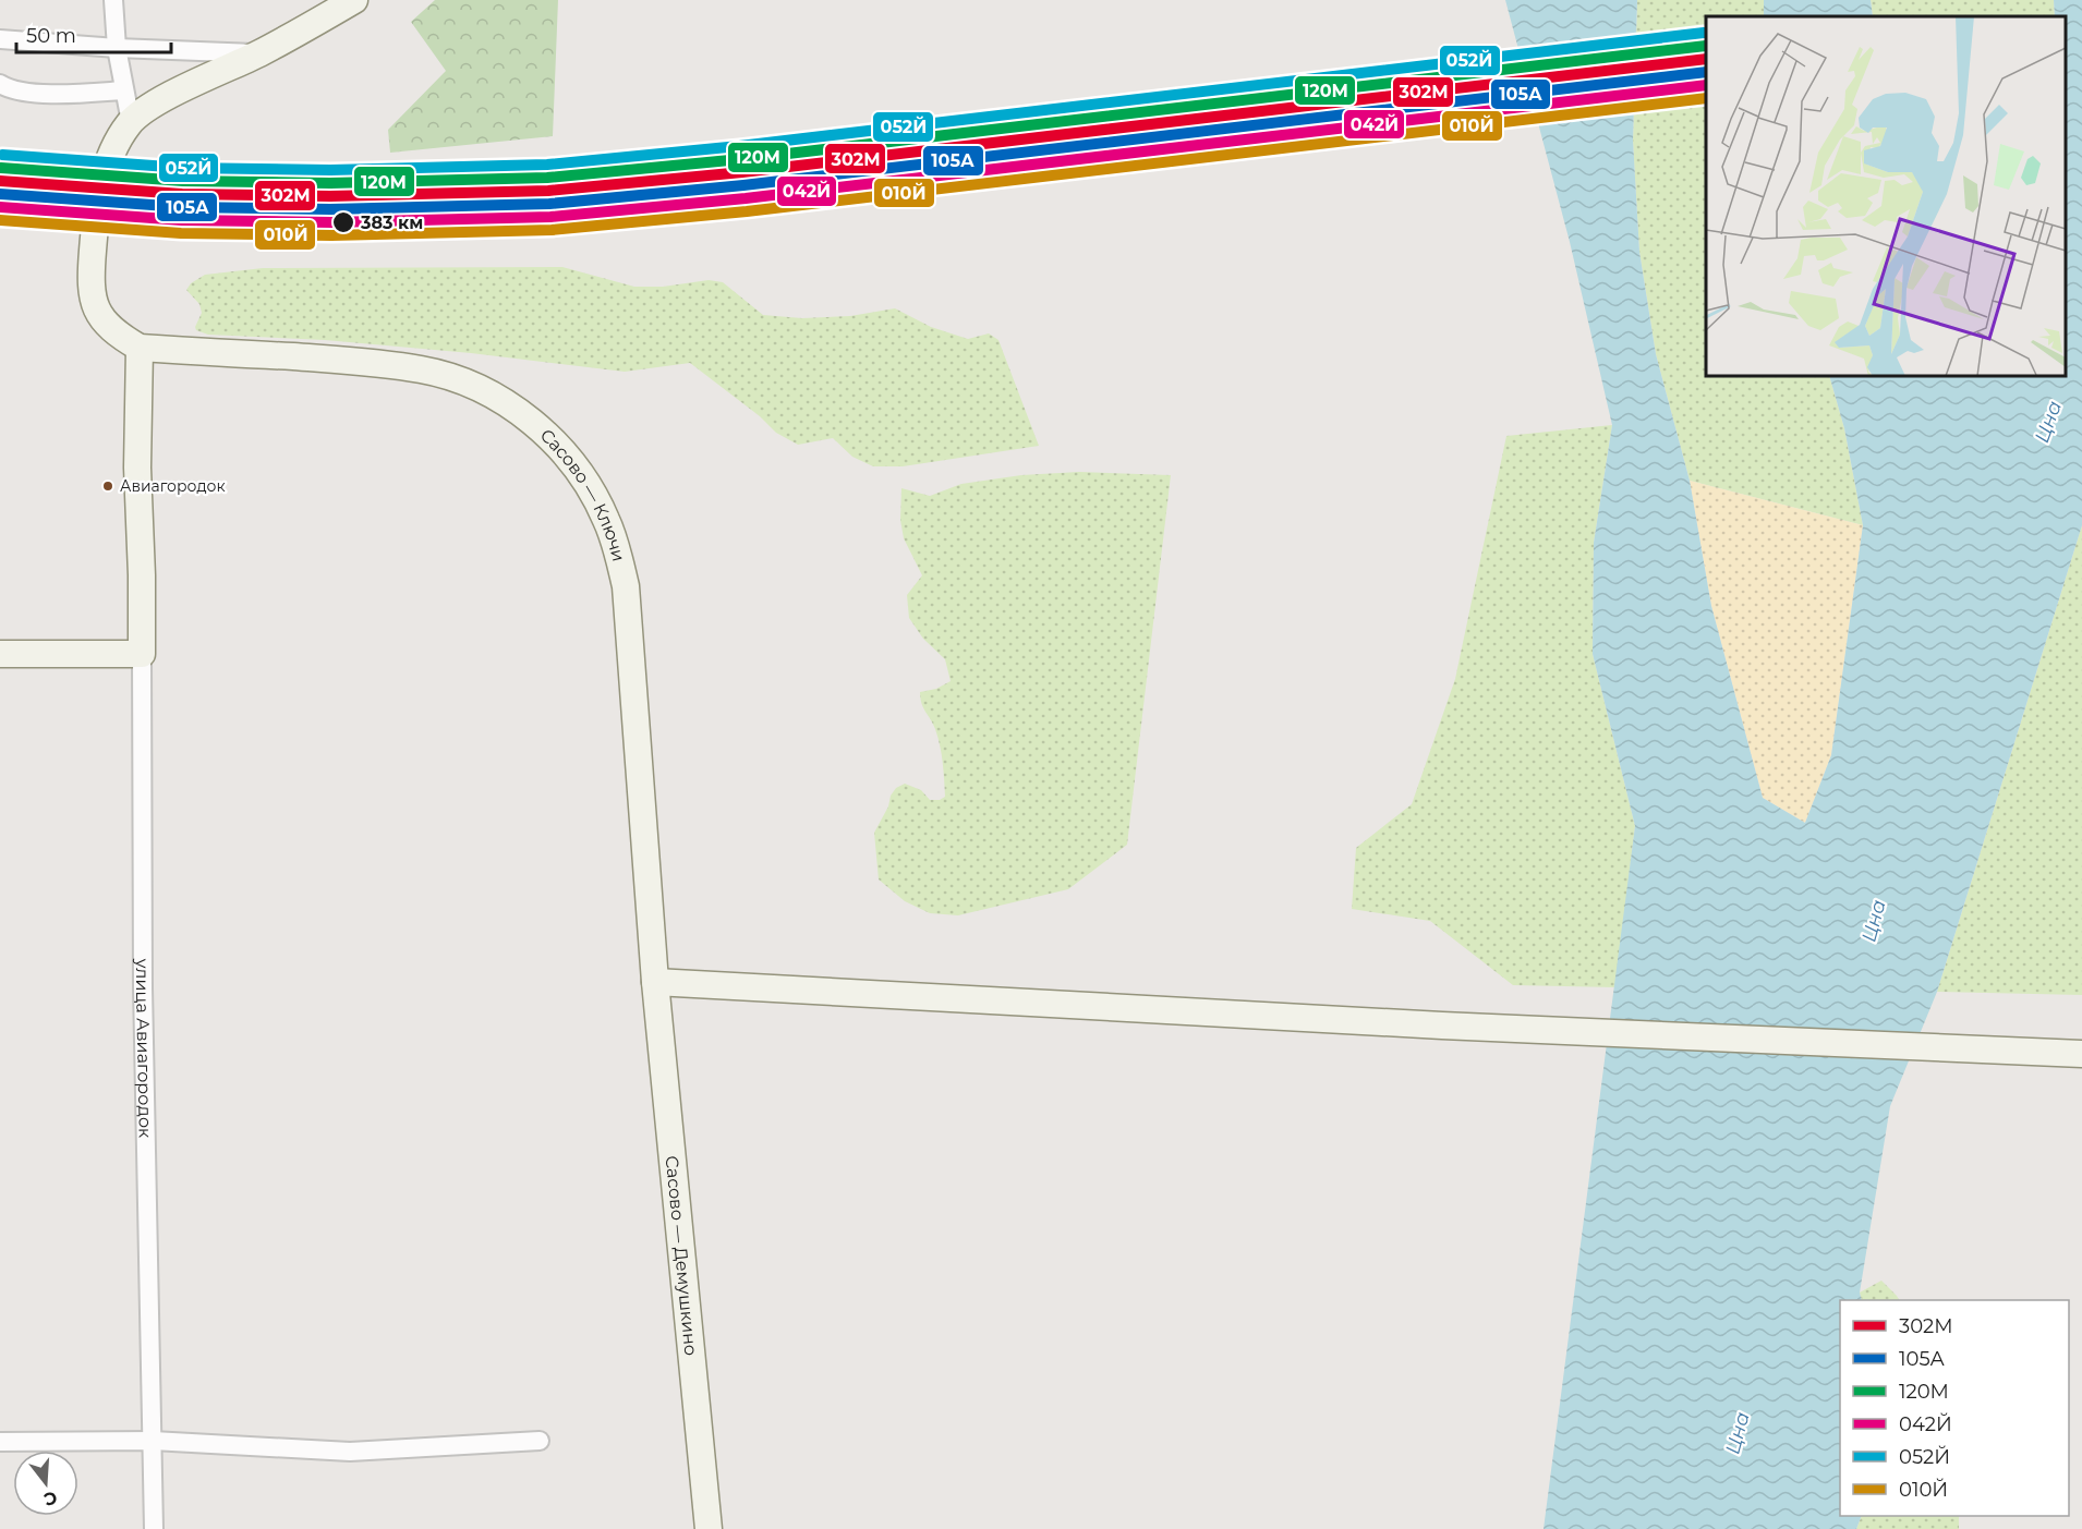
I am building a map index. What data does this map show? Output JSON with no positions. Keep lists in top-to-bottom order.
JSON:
{
  "streets": {
    "street": ["Сасово — Ключи", "улица Авиагородок", "Сасово — Демушкино"]
  },
  "crossings": [
    ["Сасово — Ключи", "улица Авиагородок"],
    ["Сасово — Ключи", "Сасово — Демушкино"]
  ],
  "water": ["Цна"],
  "places": ["383 км", "Авиагородок"],
  "lines": [
    "transit line 052Й",
    "transit line 120М",
    "transit line 302М",
    "transit line 105А",
    "transit line 042Й",
    "transit line 010Й"
  ],
  "legend": [
    "302М",
    "105А",
    "120М",
    "042Й",
    "052Й",
    "010Й"
  ],
  "scale_bar": "50 m",
  "north": "bottom"
}
